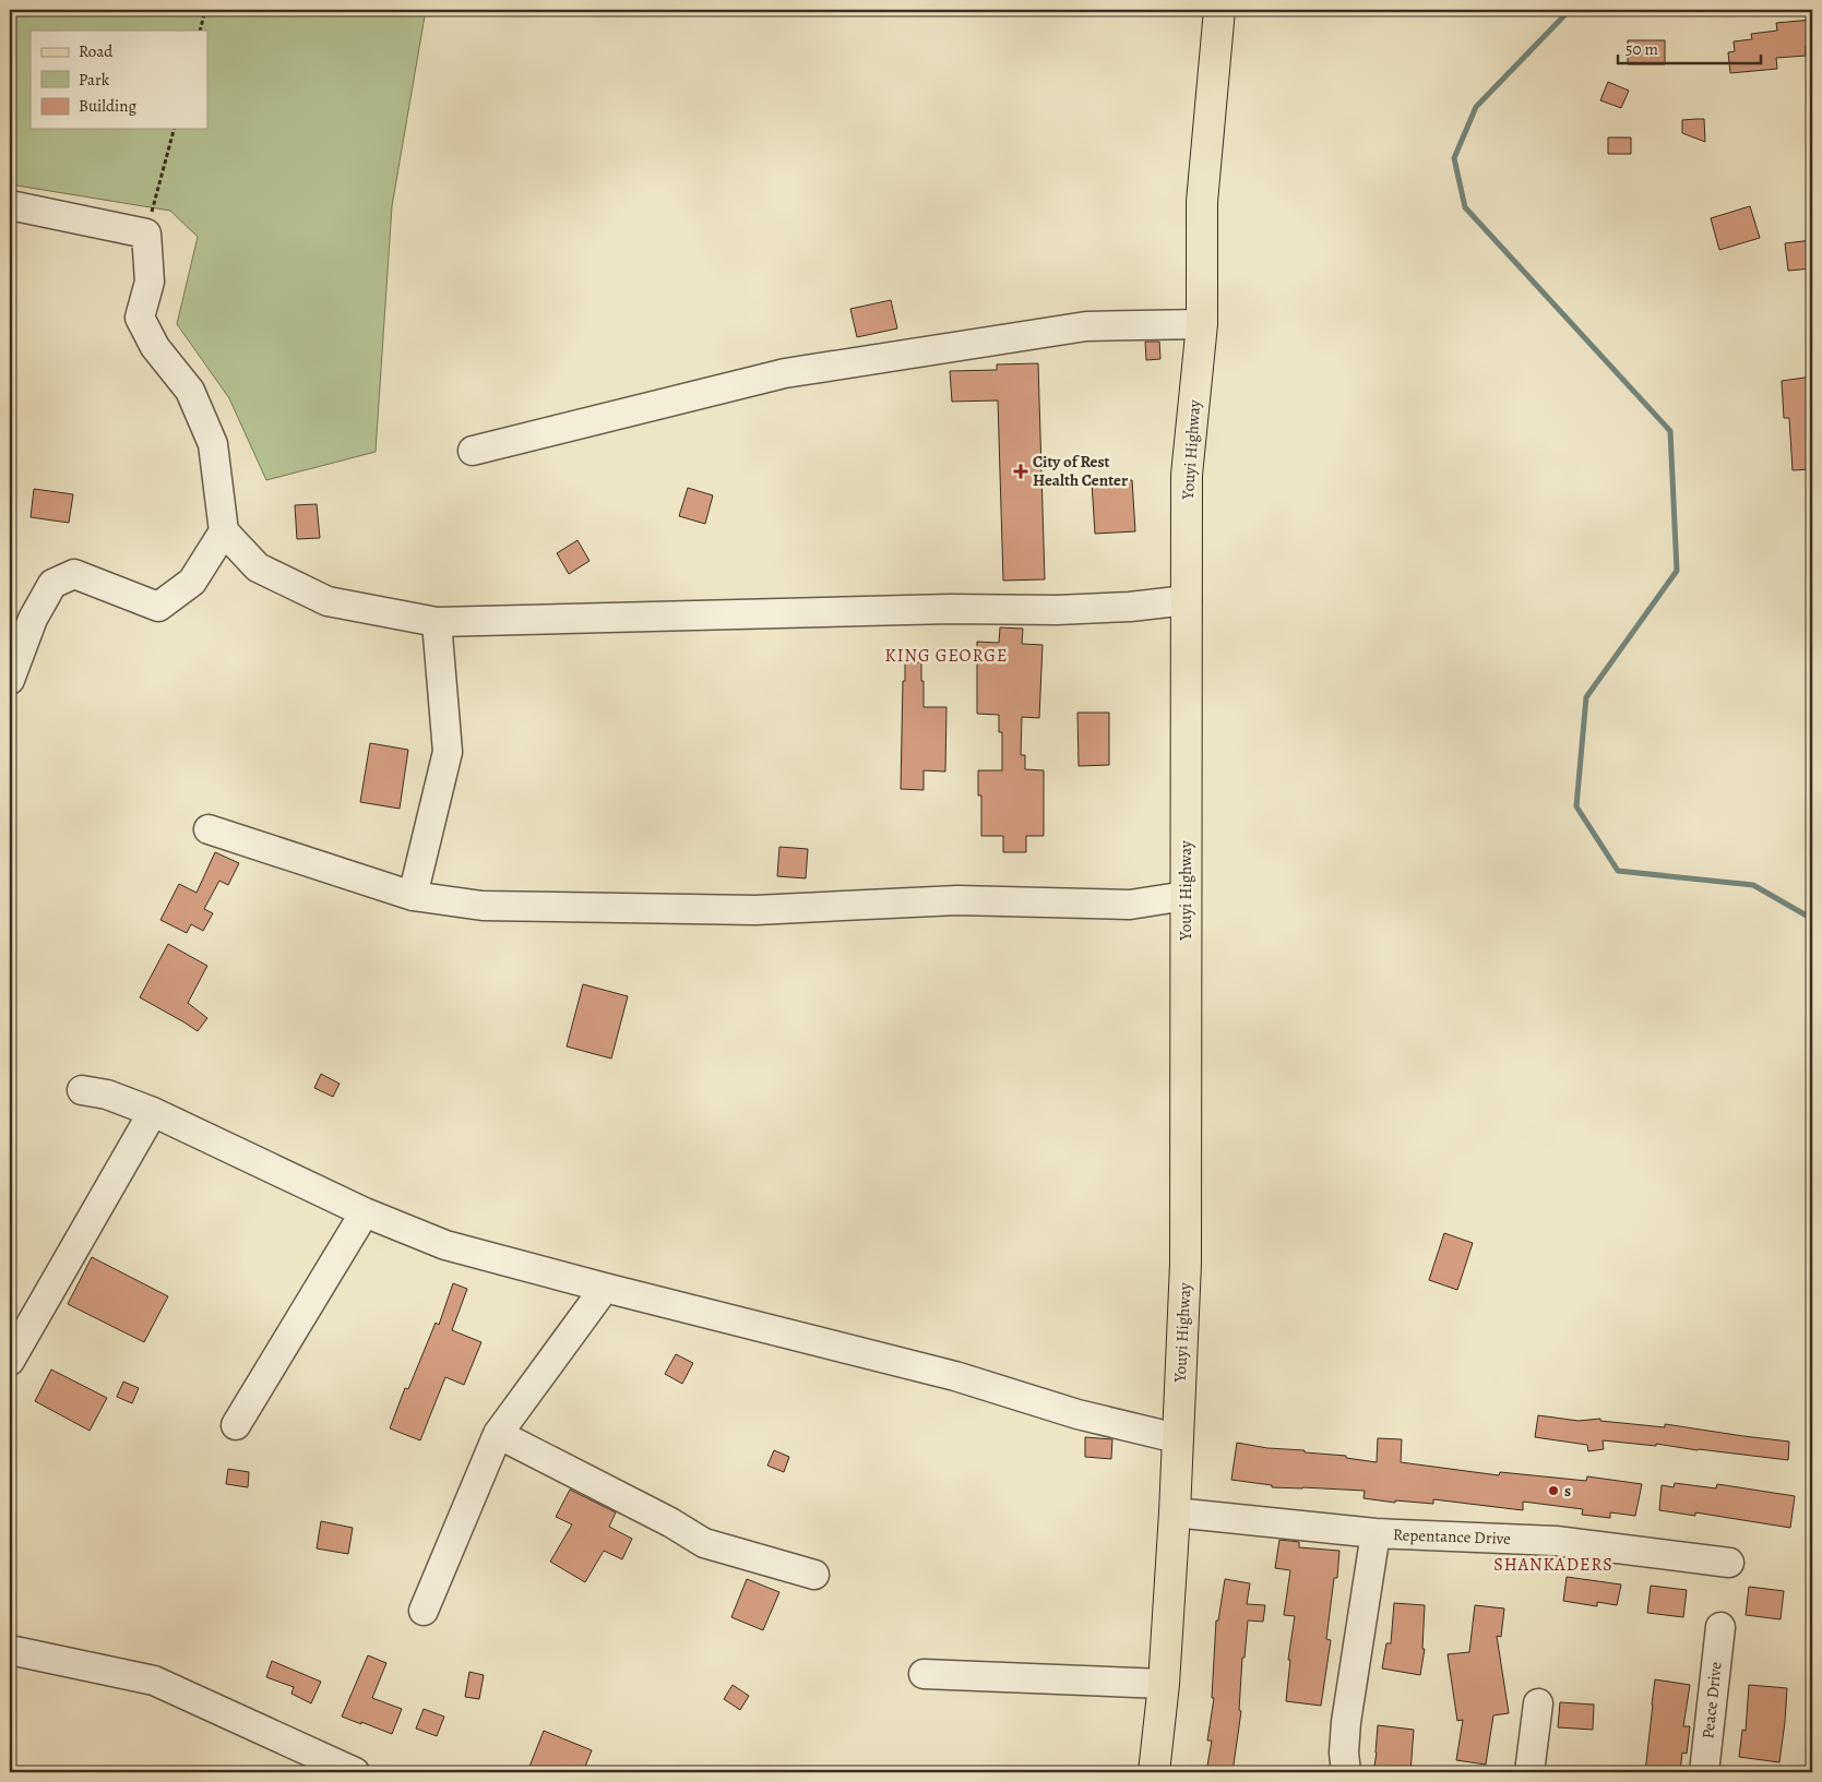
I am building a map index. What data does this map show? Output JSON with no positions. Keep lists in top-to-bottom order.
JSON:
{
  "streets": {
    "main road": ["Youyi Highway"],
    "street": ["Repentance Drive", "Peace Drive"]
  },
  "crossings": [
    ["Youyi Highway", "Repentance Drive"]
  ],
  "districts": ["KING GEORGE", "SHANKADERS"],
  "places": {
    "health": ["City of Rest Health Center"],
    "other": ["s"]
  },
  "legend": ["Road", "Park", "Building"],
  "scale_bar": "50 m"
}
